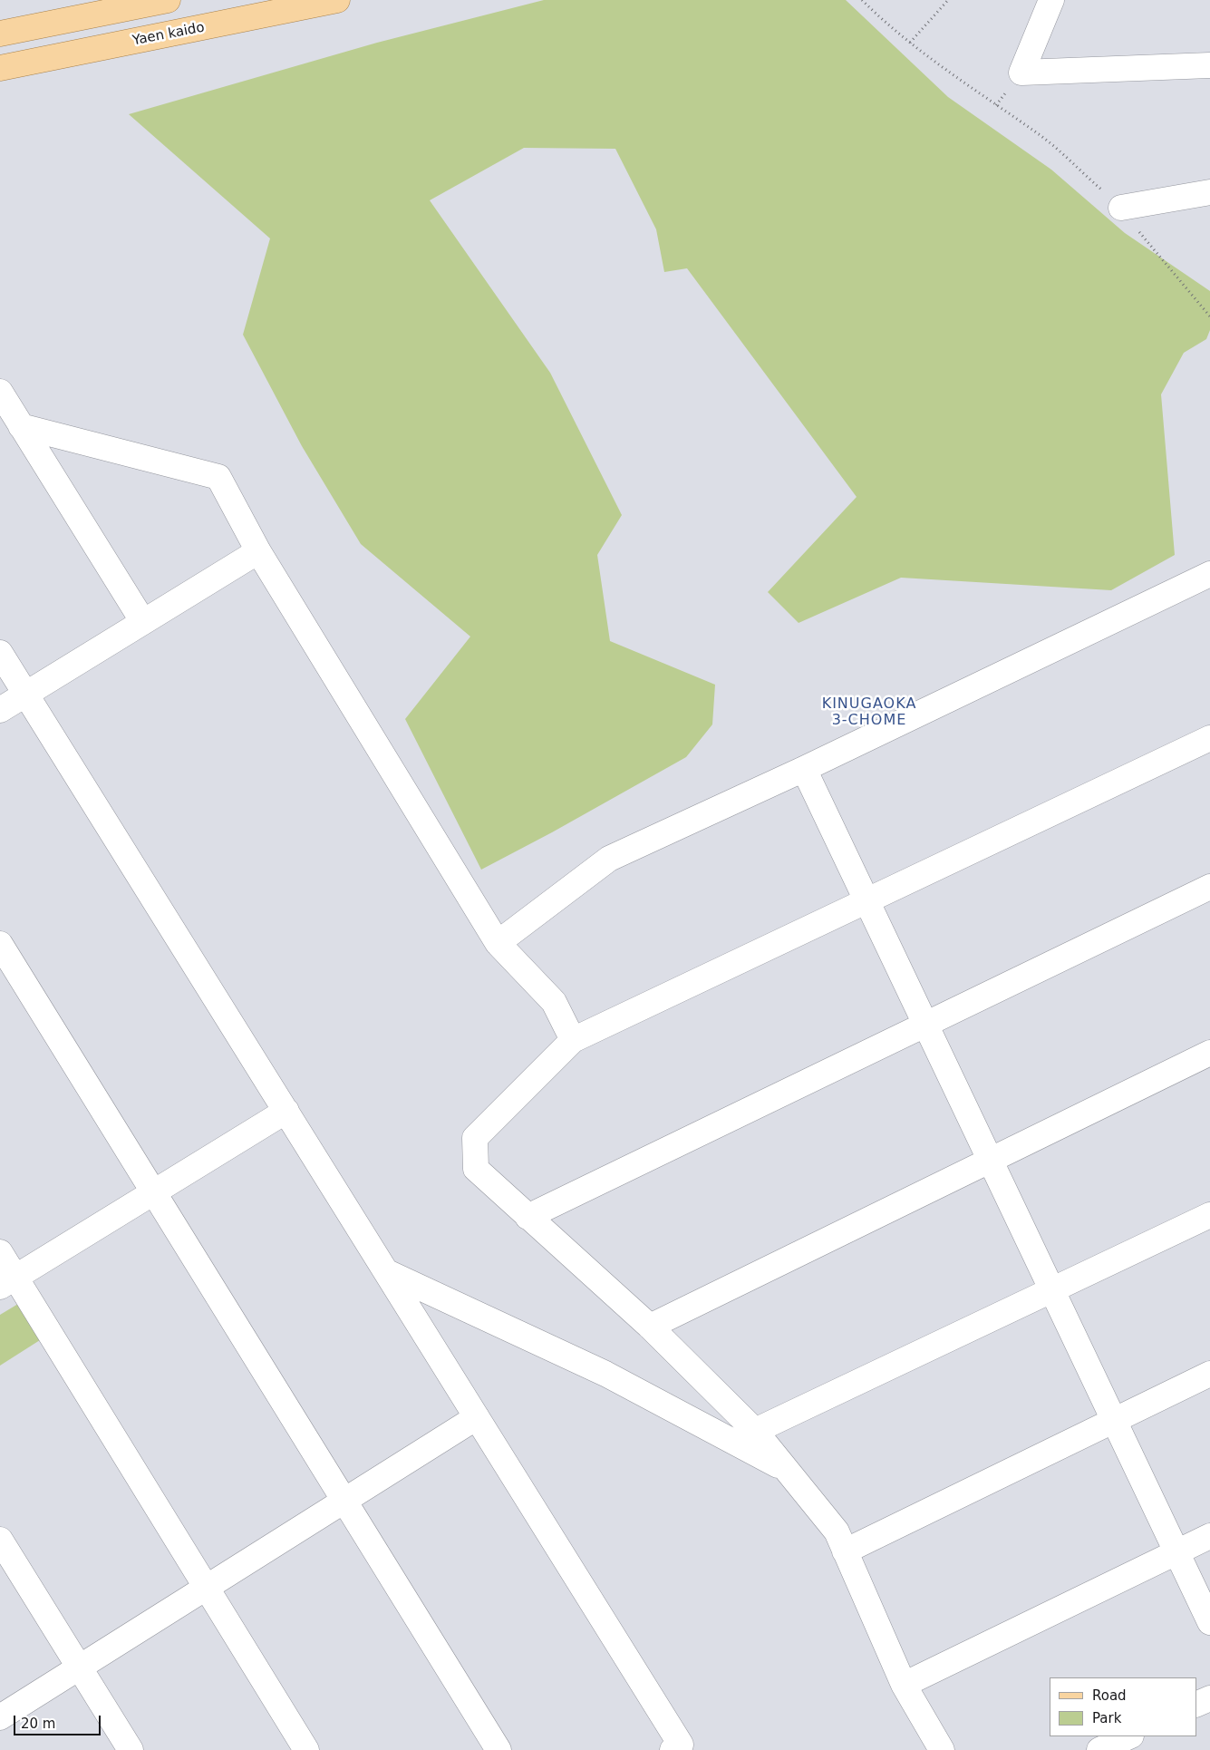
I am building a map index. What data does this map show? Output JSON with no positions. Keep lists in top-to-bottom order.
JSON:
{
  "streets": {
    "main road": ["Yaen kaido"]
  },
  "districts": ["KINUGAOKA 3-CHOME"],
  "legend": ["Road", "Park"],
  "scale_bar": "20 m"
}
